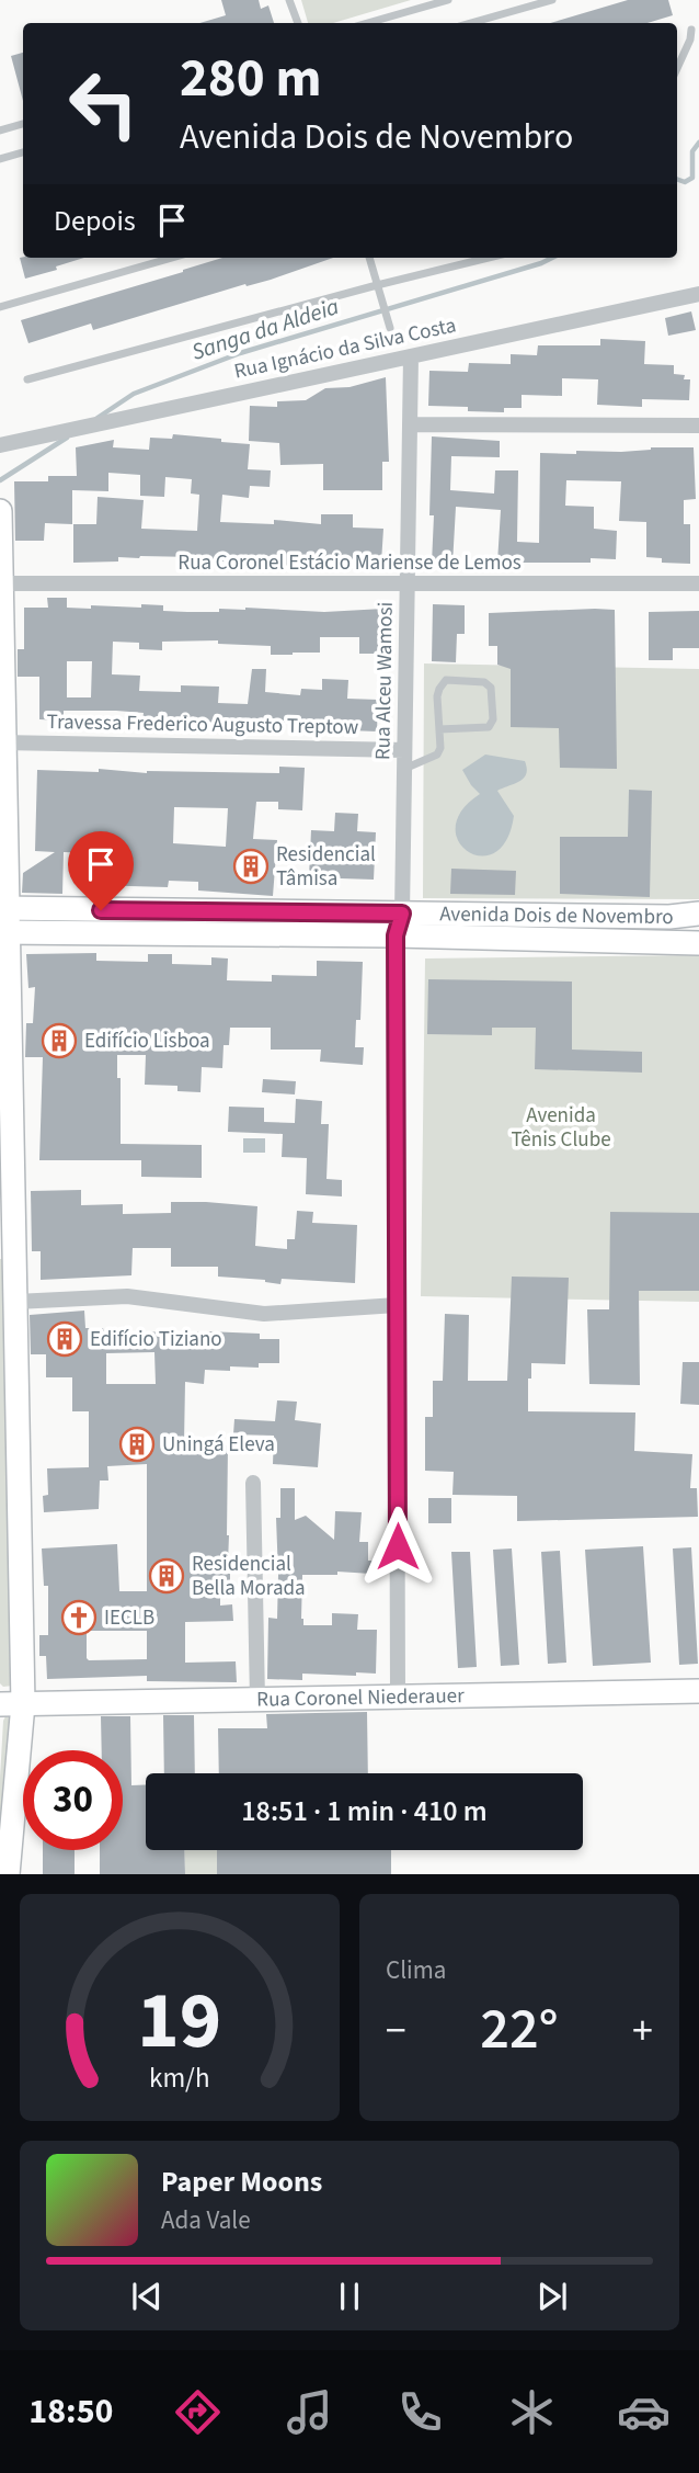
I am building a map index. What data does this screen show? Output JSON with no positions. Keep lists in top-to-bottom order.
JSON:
{
  "streets": {
    "street": [
      "Rua Ignácio da Silva Costa",
      "Rua Coronel Estácio Mariense de Lemos",
      "Rua Alceu Wamosi",
      "Travessa Frederico Augusto Treptow",
      "Avenida Dois de Novembro",
      "Rua Coronel Niederauer"
    ]
  },
  "crossings": [
    ["Rua Ignácio da Silva Costa", "Rua Alceu Wamosi"],
    ["Rua Coronel Estácio Mariense de Lemos", "Rua Alceu Wamosi"],
    ["Rua Alceu Wamosi", "Travessa Frederico Augusto Treptow"],
    ["Rua Alceu Wamosi", "Avenida Dois de Novembro"],
    ["Rua Alceu Wamosi", "Rua Coronel Niederauer"]
  ],
  "water": ["Sanga da Aldeia"],
  "parks": ["Avenida Tênis Clube"],
  "places": {
    "building": [
      "Residencial Tâmisa",
      "Edifício Lisboa",
      "Edifício Tiziano",
      "Uningá Eleva",
      "Residencial Bella Morada"
    ],
    "church": ["IECLB"]
  },
  "page": {
    "turn": ["280 m", "Avenida Dois de Novembro"],
    "then": "Depois",
    "limit": "30",
    "trip": "18:51 · 1 min · 410 m",
    "tile": "Clima",
    "heat": ["−", "22°", "+"],
    "song": ["Paper Moons", "Ada Vale"],
    "tabs": "18:50",
    "gauge": ["19", "km/h"]
  }
}
